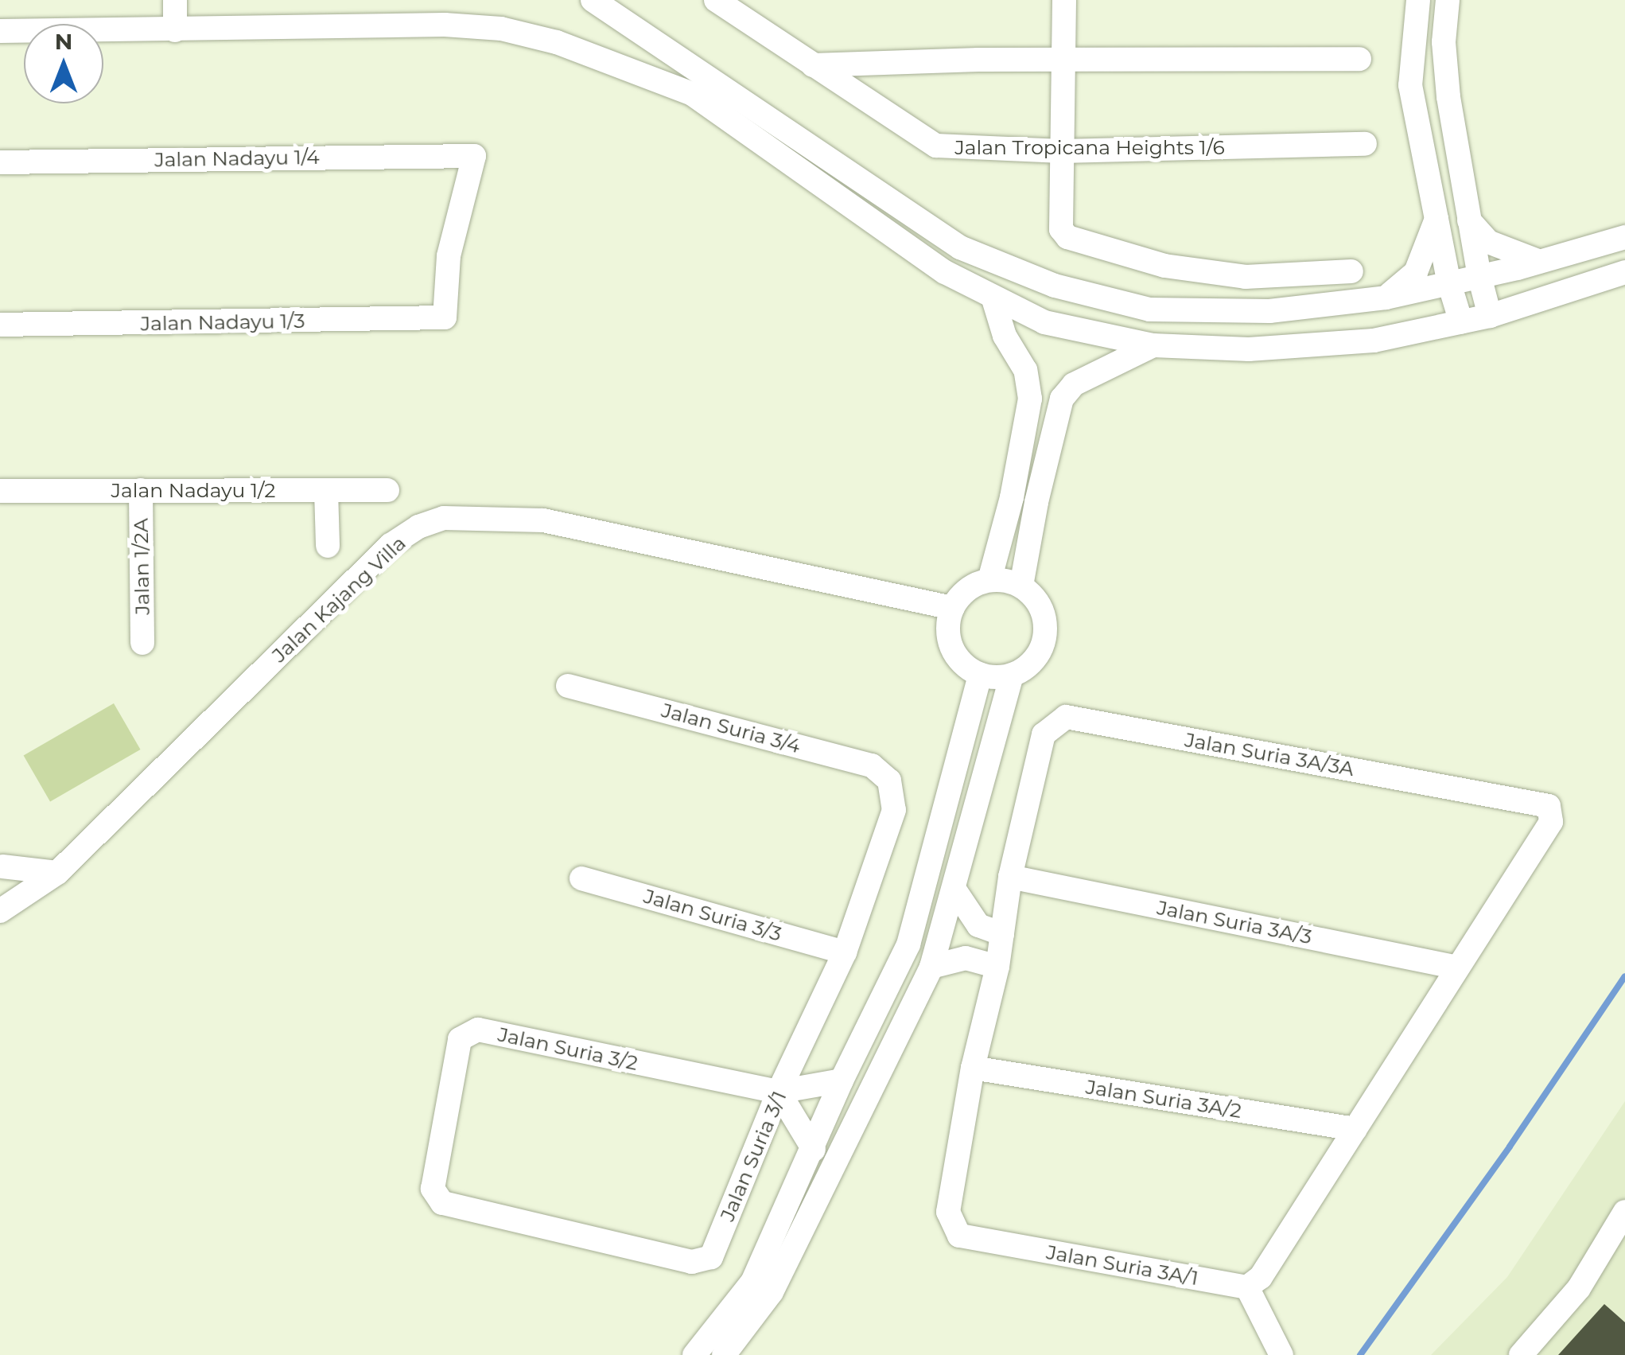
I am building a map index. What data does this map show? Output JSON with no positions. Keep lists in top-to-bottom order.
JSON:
{
  "streets": {
    "street": [
      "Jalan Tropicana Heights 1/6",
      "Jalan Nadayu 1/4",
      "Jalan Nadayu 1/3",
      "Jalan Nadayu 1/2",
      "Jalan 1/2A",
      "Jalan Kajang Villa",
      "Jalan Suria 3/4",
      "Jalan Suria 3A/3A",
      "Jalan Suria 3/3",
      "Jalan Suria 3A/3",
      "Jalan Suria 3/2",
      "Jalan Suria 3A/2",
      "Jalan Suria 3/1",
      "Jalan Suria 3A/1"
    ]
  },
  "crossings": [
    ["Jalan Nadayu 1/4", "Jalan Nadayu 1/3"],
    ["Jalan Nadayu 1/2", "Jalan 1/2A"],
    ["Jalan Suria 3/4", "Jalan Suria 3/1"],
    ["Jalan Suria 3A/3A", "Jalan Suria 3A/3"],
    ["Jalan Suria 3A/3A", "Jalan Suria 3A/1"],
    ["Jalan Suria 3/3", "Jalan Suria 3/1"],
    ["Jalan Suria 3/2", "Jalan Suria 3/1"],
    ["Jalan Suria 3A/2", "Jalan Suria 3A/1"]
  ],
  "north": "top"
}
